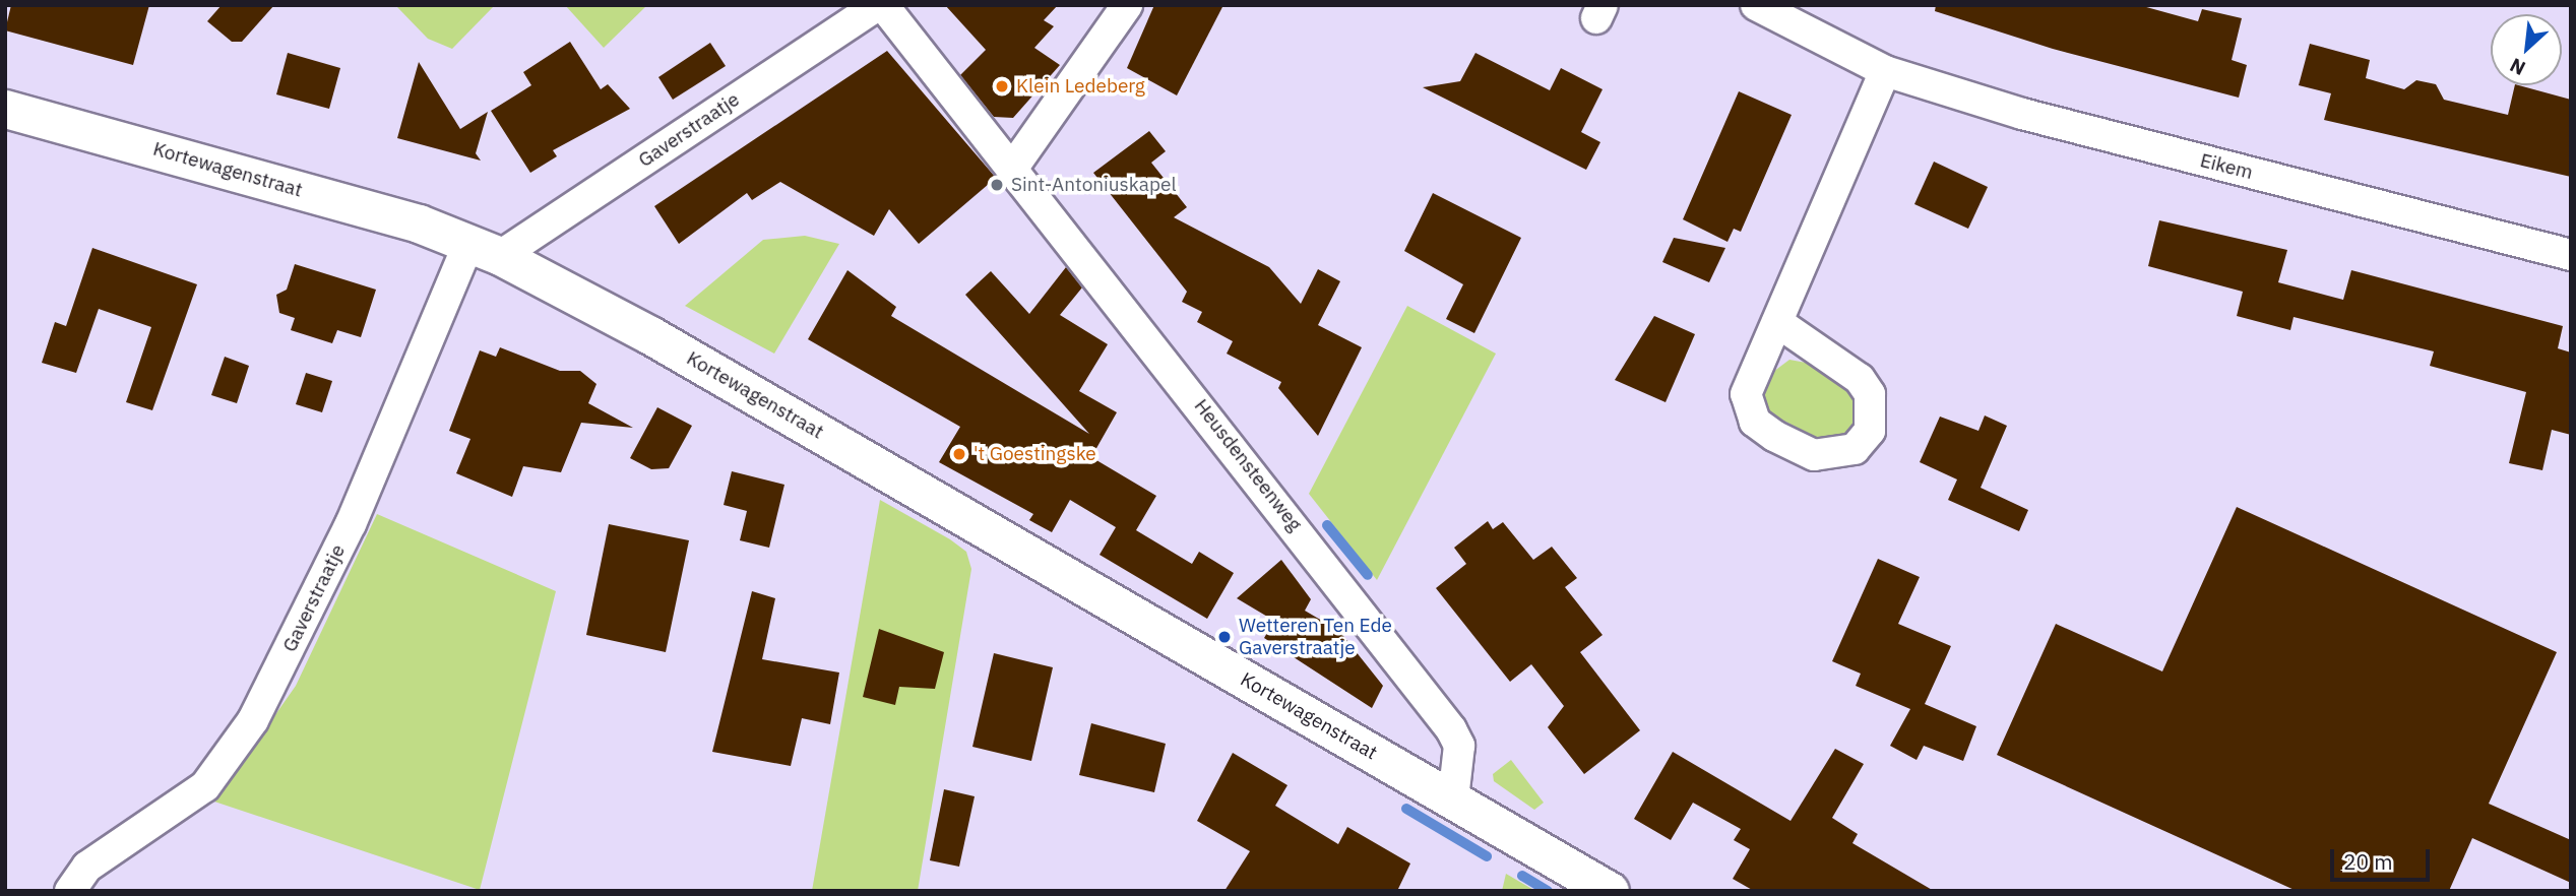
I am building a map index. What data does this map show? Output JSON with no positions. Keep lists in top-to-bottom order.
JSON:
{
  "streets": {
    "street": [
      "Gaverstraatje",
      "Eikem",
      "Kortewagenstraat",
      "Heusdensteenweg"
    ]
  },
  "crossings": [
    ["Gaverstraatje", "Kortewagenstraat"],
    ["Gaverstraatje", "Heusdensteenweg"],
    ["Kortewagenstraat", "Heusdensteenweg"]
  ],
  "places": [
    "Klein Ledeberg",
    "Sint-Antoniuskapel",
    "'t Goestingske",
    "Wetteren Ten Ede Gaverstraatje"
  ],
  "scale_bar": "20 m",
  "north": "bottom left"
}
